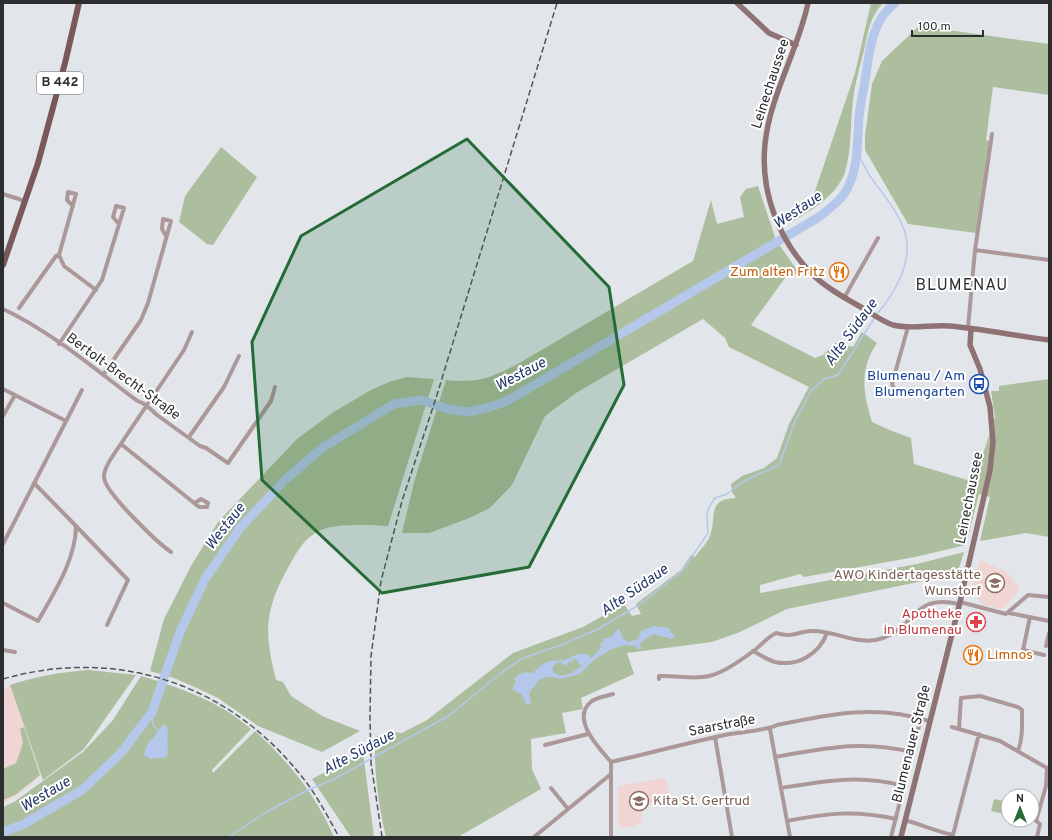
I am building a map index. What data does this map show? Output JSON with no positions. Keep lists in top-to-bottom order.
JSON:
{
  "streets": {
    "main road": ["B 442"],
    "street": [
      "Leinechaussee",
      "Bertolt-Brecht-Straße",
      "Saarstraße",
      "Blumenauer Straße"
    ]
  },
  "crossings": [
    ["Leinechaussee", "Blumenauer Straße"],
    ["Saarstraße", "Blumenauer Straße"]
  ],
  "districts": ["BLUMENAU"],
  "water": ["Westaue", "Alte Südaue"],
  "places": {
    "restaurant": ["Zum alten Fritz", "Limnos"],
    "bus stop": ["Blumenau / Am Blumengarten"],
    "school or university": ["AWO Kindertagesstätte Wunstorf", "Kita St. Gertrud"],
    "pharmacy": ["Apotheke in Blumenau"]
  },
  "scale_bar": "100 m",
  "north": "top"
}
